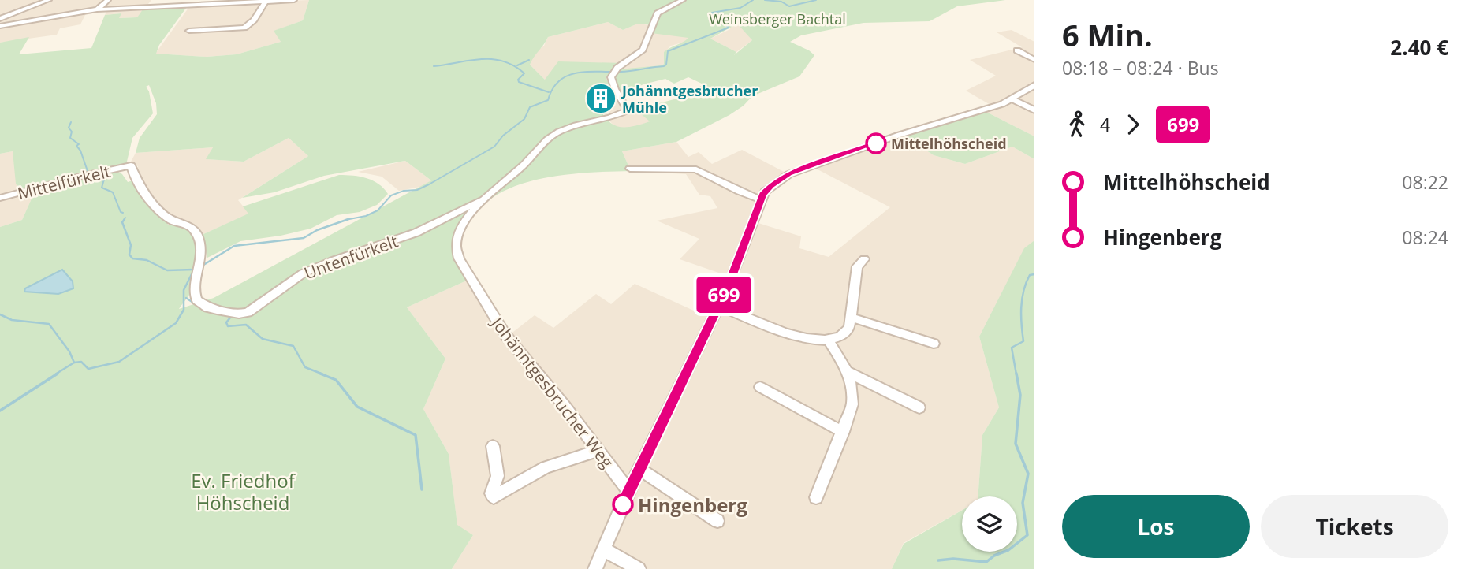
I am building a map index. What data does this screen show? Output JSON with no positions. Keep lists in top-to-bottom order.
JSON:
{
  "streets": {
    "street": ["Mittelfürkelt", "Untenfürkelt", "Johänntgesbrucher Weg"]
  },
  "crossings": [
    ["Mittelfürkelt", "Untenfürkelt"],
    ["Untenfürkelt", "Johänntgesbrucher Weg"]
  ],
  "parks": ["Weinsberger Bachtal", "Ev. Friedhof Höhscheid"],
  "places": {
    "building": ["Johänntgesbrucher Mühle"],
    "other": ["Mittelhöhscheid", "Hingenberg"]
  },
  "lines": ["bus line 699"],
  "page": {
    "on_map": "699",
    "heading": ["6 Min.", "08:18 – 08:24 · Bus", "2.40 €"],
    "legs": ["4", "699"],
    "list": [
      {
        "name": "Mittelhöhscheid",
        "value": "08:22"
      },
      {
        "name": "Hingenberg",
        "value": "08:24"
      }
    ],
    "buttons": ["Los", "Tickets"]
  }
}
